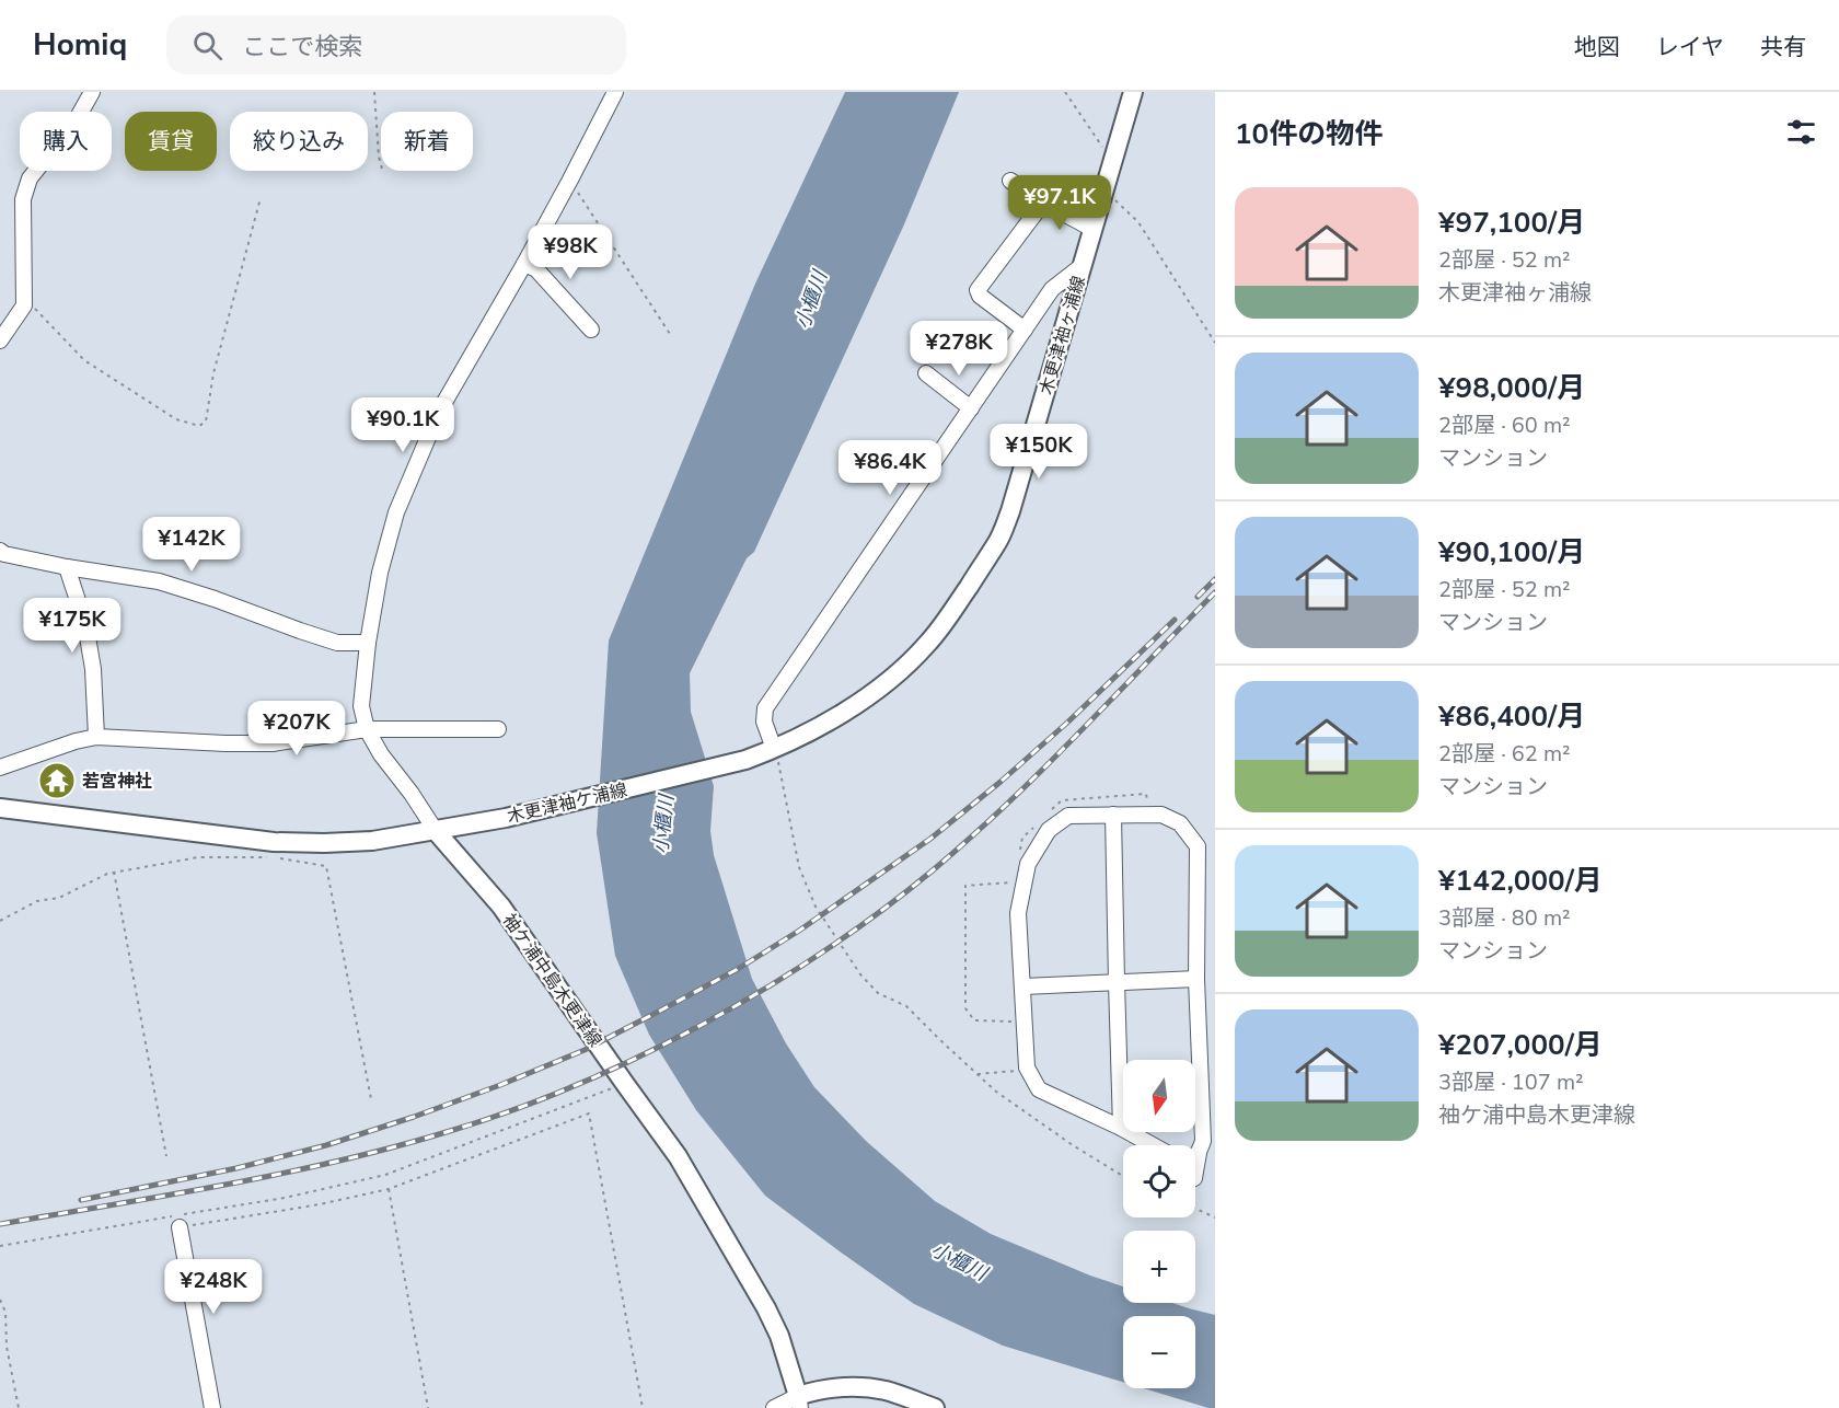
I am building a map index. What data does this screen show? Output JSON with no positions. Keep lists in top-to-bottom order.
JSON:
{
  "streets": {
    "main road": ["木更津袖ヶ浦線", "木更津袖ケ浦線", "袖ケ浦中島木更津線"]
  },
  "crossings": [
    ["木更津袖ヶ浦線", "木更津袖ケ浦線"],
    ["木更津袖ケ浦線", "袖ケ浦中島木更津線"]
  ],
  "water": ["小櫃川"],
  "places": {
    "temple": ["若宮神社"]
  },
  "north": "bottom",
  "page": {
    "header": "Homiq",
    "search": "ここで検索",
    "nav": ["地図", "レイヤ", "共有"],
    "heading": "10件の物件",
    "chip": [
      "購入",
      "賃貸",
      "絞り込み",
      "新着"
    ],
    "list": [
      {
        "name": "¥97,100/月",
        "note": "2部屋 · 52 m² · 木更津袖ヶ浦線"
      },
      {
        "name": "¥98,000/月",
        "note": "2部屋 · 60 m² · マンション"
      },
      {
        "name": "¥90,100/月",
        "note": "2部屋 · 52 m² · マンション"
      },
      {
        "name": "¥86,400/月",
        "note": "2部屋 · 62 m² · マンション"
      },
      {
        "name": "¥142,000/月",
        "note": "3部屋 · 80 m² · マンション"
      },
      {
        "name": "¥207,000/月",
        "note": "3部屋 · 107 m² · 袖ケ浦中島木更津線"
      }
    ],
    "price": [
      "¥97.1K",
      "¥98K",
      "¥278K",
      "¥90.1K",
      "¥150K",
      "¥86.4K",
      "¥142K",
      "¥175K",
      "¥207K",
      "¥248K"
    ],
    "map_buttons": ["+", "−"]
  }
}
